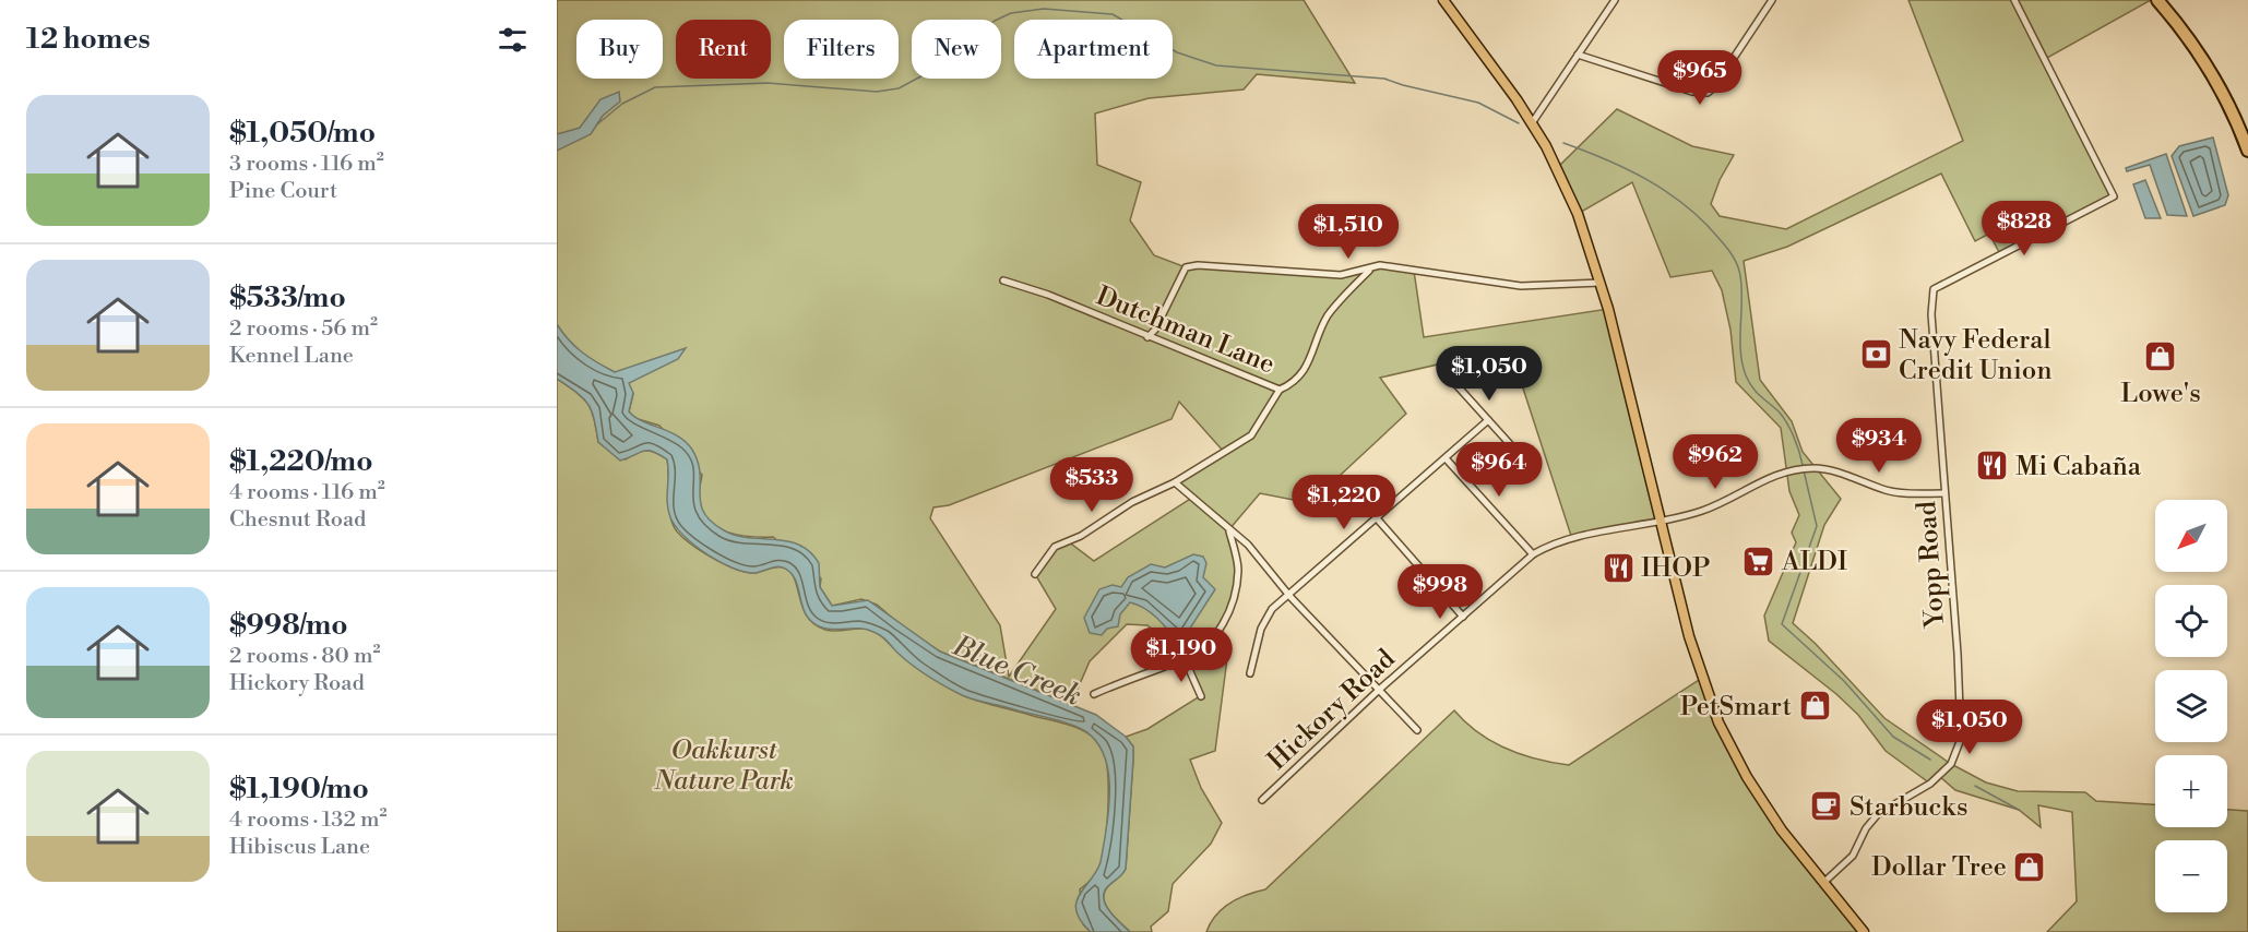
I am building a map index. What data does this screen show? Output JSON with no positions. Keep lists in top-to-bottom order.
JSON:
{
  "streets": {
    "street": ["Dutchman Lane", "Yopp Road", "Hickory Road"]
  },
  "crossings": [
    ["Yopp Road", "Hickory Road"]
  ],
  "water": ["Blue Creek"],
  "parks": ["Oakkurst Nature Park"],
  "places": {
    "bank": ["Navy Federal Credit Union"],
    "shop": ["Lowe's", "PetSmart", "Dollar Tree"],
    "restaurant": ["Mi Cabaña", "IHOP"],
    "supermarket": ["ALDI"],
    "cafe": ["Starbucks"]
  },
  "north": "bottom left",
  "page": {
    "heading": "12 homes",
    "chip": [
      "Buy",
      "Rent",
      "Filters",
      "New",
      "Apartment"
    ],
    "price": [
      "$965",
      "$828",
      "$1,510",
      "$1,050",
      "$934",
      "$962",
      "$964",
      "$533",
      "$1,220",
      "$998",
      "$1,190",
      "$1,050"
    ],
    "list": [
      {
        "name": "$1,050/mo",
        "note": "3 rooms · 116 m² · Pine Court"
      },
      {
        "name": "$533/mo",
        "note": "2 rooms · 56 m² · Kennel Lane"
      },
      {
        "name": "$1,220/mo",
        "note": "4 rooms · 116 m² · Chesnut Road"
      },
      {
        "name": "$998/mo",
        "note": "2 rooms · 80 m² · Hickory Road"
      },
      {
        "name": "$1,190/mo",
        "note": "4 rooms · 132 m² · Hibiscus Lane"
      }
    ],
    "map_buttons": ["+", "−"]
  }
}
